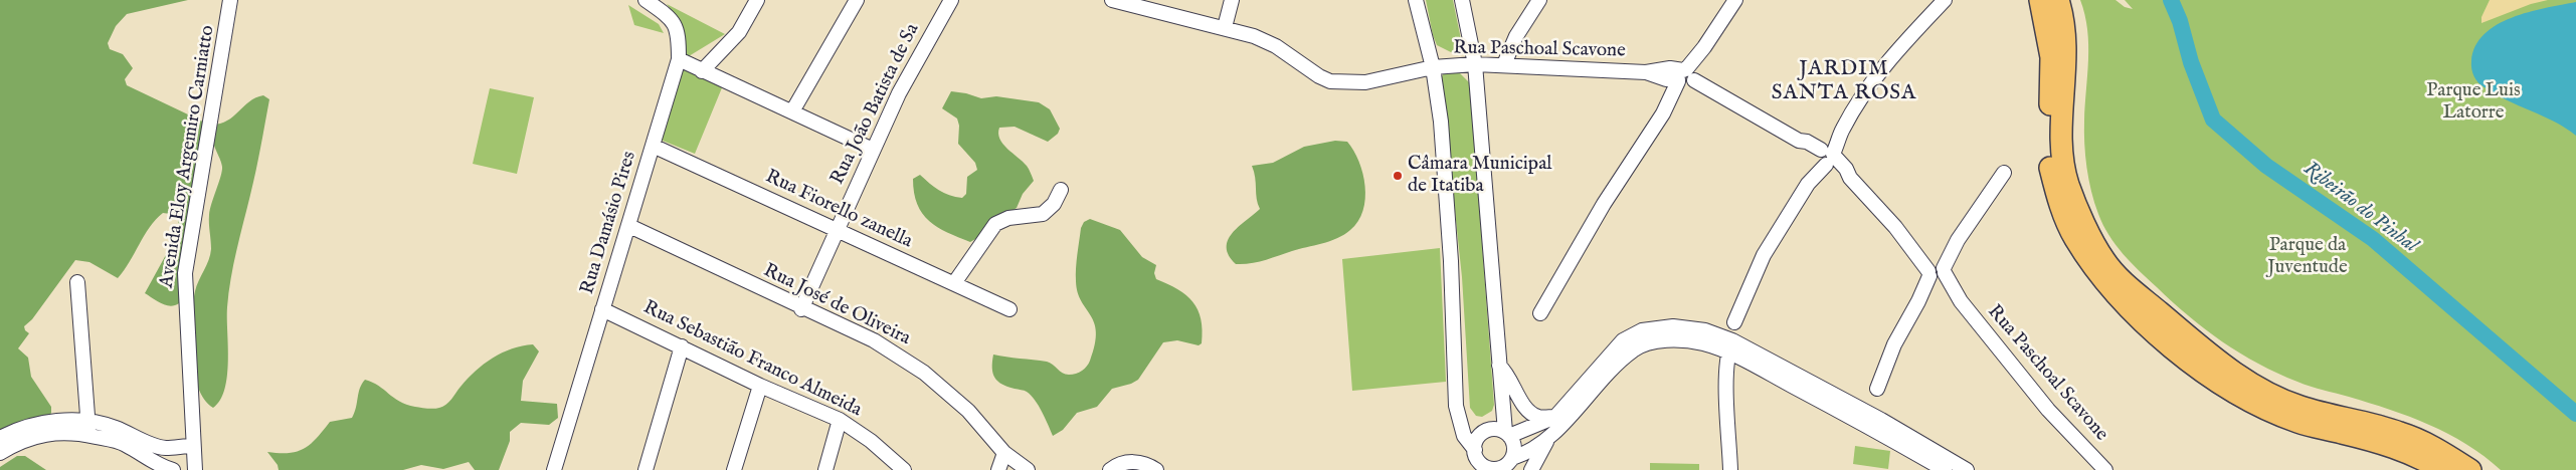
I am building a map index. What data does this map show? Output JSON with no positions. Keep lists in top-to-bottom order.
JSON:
{
  "streets": {
    "street": [
      "Rua Paschoal Scavone",
      "Rua João Batista de Sa",
      "Avenida Eloy Argemiro Carniatto",
      "Rua Fiorello zanella",
      "Rua Damásio Pires",
      "Rua José de Oliveira",
      "Rua Sebastião Franco Almeida"
    ]
  },
  "crossings": [
    ["Rua João Batista de Sa", "Rua Fiorello zanella"],
    ["Rua João Batista de Sa", "Rua José de Oliveira"],
    ["Rua Fiorello zanella", "Rua Damásio Pires"],
    ["Rua Damásio Pires", "Rua José de Oliveira"],
    ["Rua Damásio Pires", "Rua Sebastião Franco Almeida"]
  ],
  "districts": ["JARDIM SANTA ROSA"],
  "water": ["Ribeirão do Pinhal"],
  "parks": ["Parque Luis Latorre", "Parque da Juventude"],
  "places": ["Câmara Municipal de Itatiba"]
}
